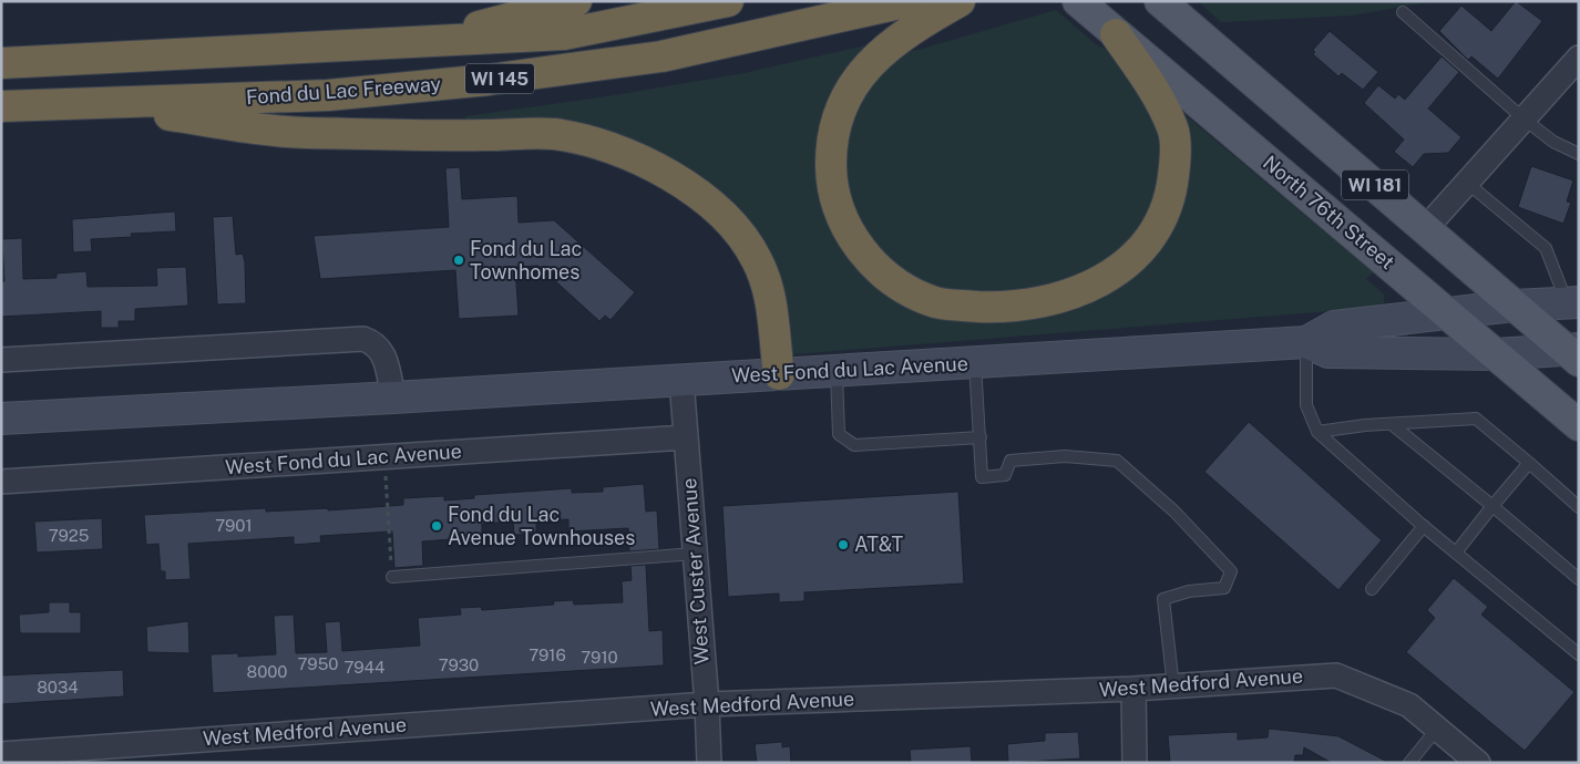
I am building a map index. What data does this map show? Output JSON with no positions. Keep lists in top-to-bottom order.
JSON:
{
  "streets": {
    "highway": ["WI 145", "Fond du Lac Freeway"],
    "main road": ["WI 181", "North 76th Street"],
    "street": ["West Fond du Lac Avenue", "West Custer Avenue", "West Medford Avenue"]
  },
  "crossings": [
    ["WI 181", "West Fond du Lac Avenue"],
    ["North 76th Street", "West Fond du Lac Avenue"],
    ["West Fond du Lac Avenue", "West Custer Avenue"],
    ["West Custer Avenue", "West Medford Avenue"]
  ],
  "places": ["Fond du Lac Townhomes", "Fond du Lac Avenue Townhouses", "AT&T"],
  "house_numbers": [
    "7901",
    "7925",
    "7916",
    "7910",
    "7950",
    "7930",
    "7944",
    "8000",
    "8034"
  ]
}
